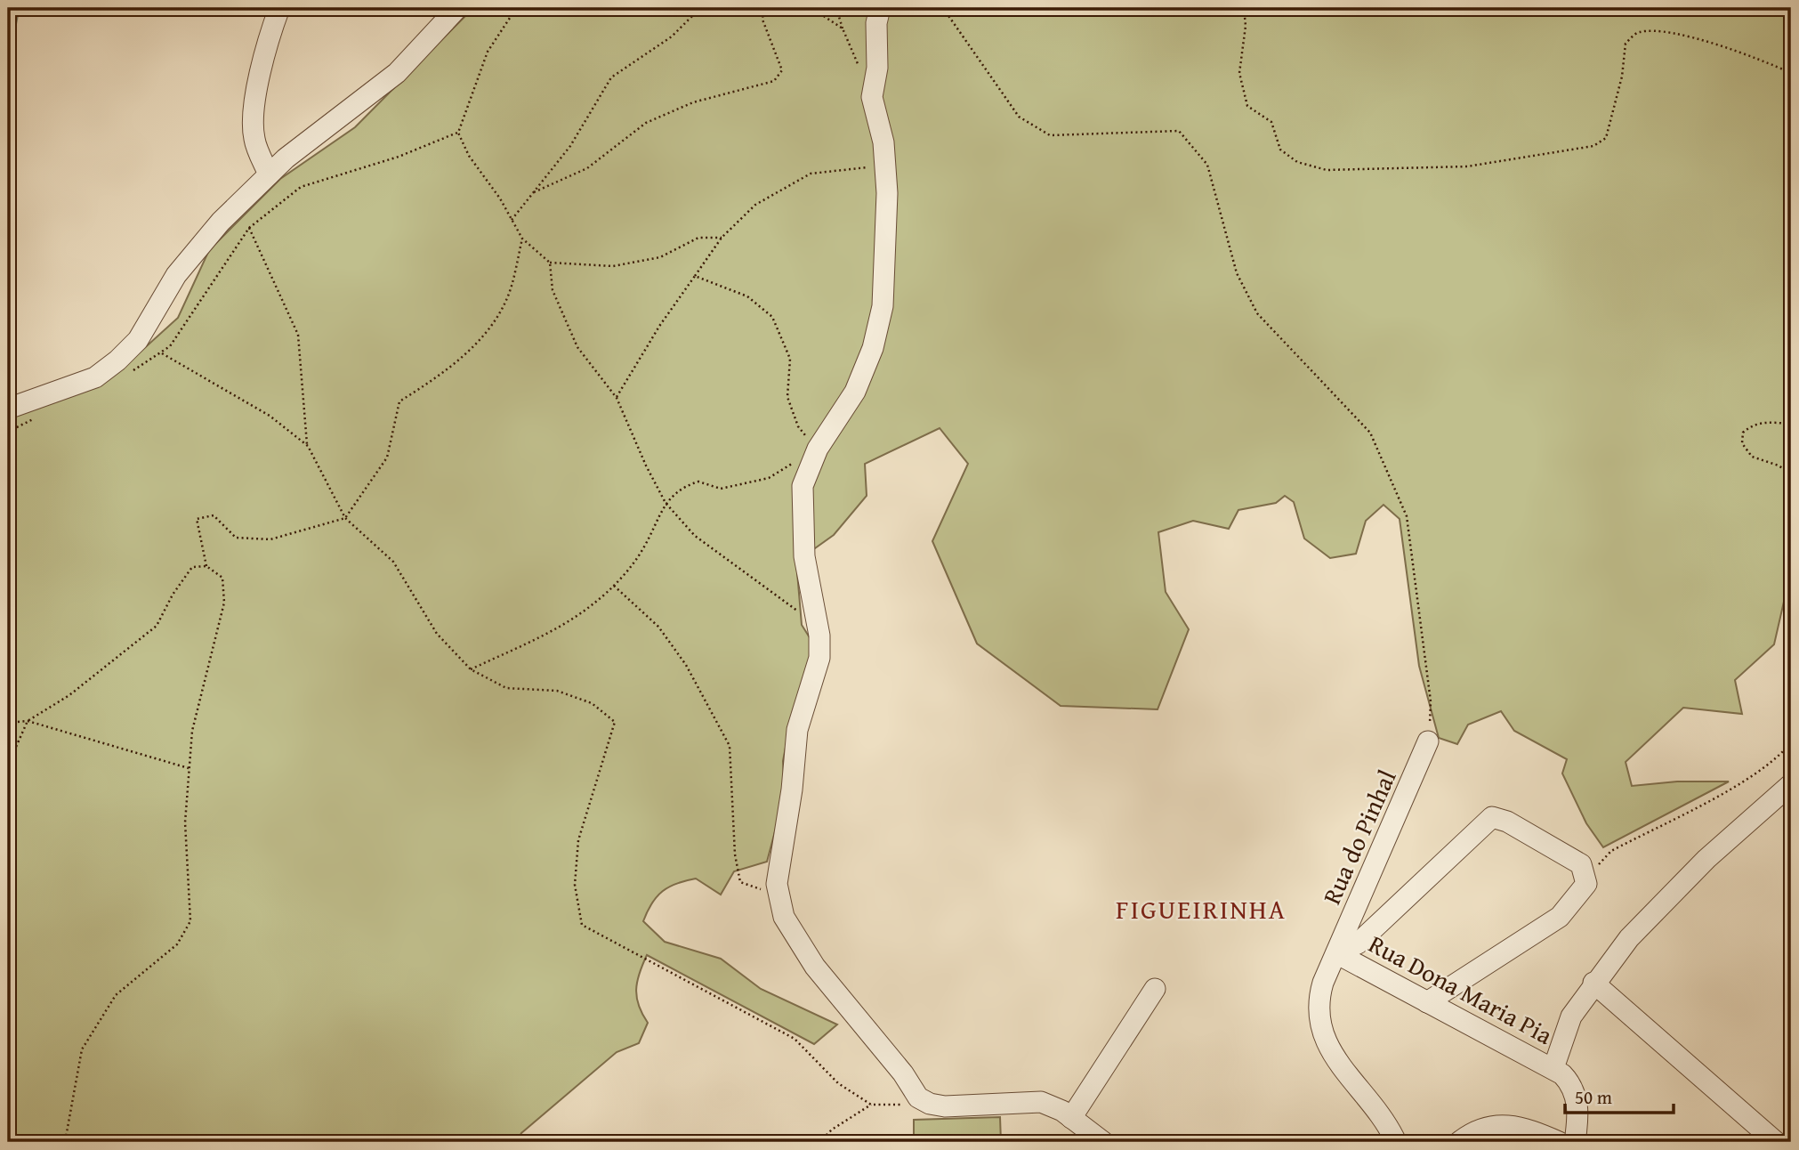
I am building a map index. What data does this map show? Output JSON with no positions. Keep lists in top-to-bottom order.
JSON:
{
  "streets": {
    "street": ["Rua do Pinhal", "Rua Dona Maria Pia"]
  },
  "crossings": [
    ["Rua do Pinhal", "Rua Dona Maria Pia"]
  ],
  "districts": ["FIGUEIRINHA"],
  "scale_bar": "50 m"
}
